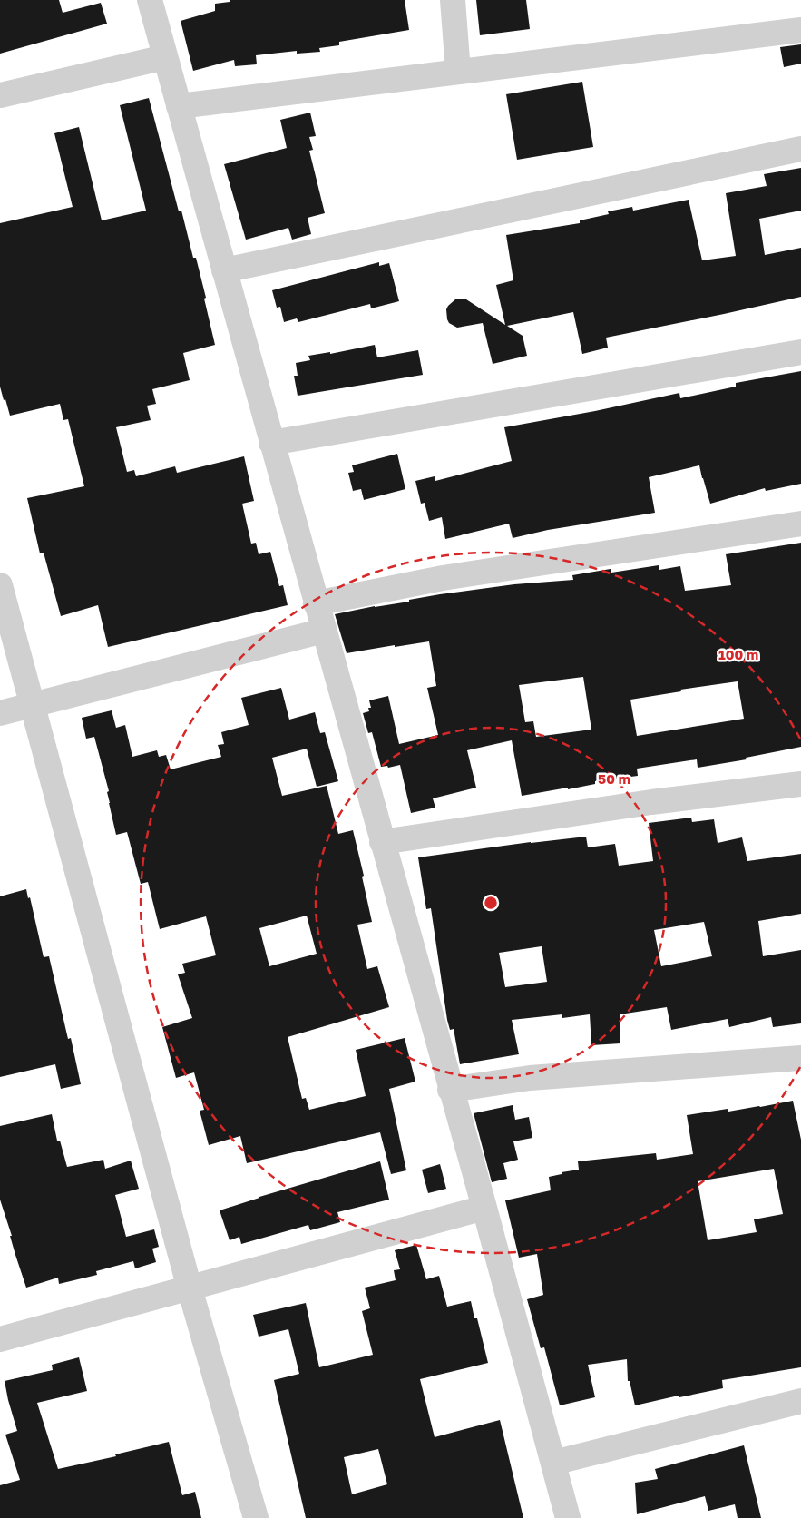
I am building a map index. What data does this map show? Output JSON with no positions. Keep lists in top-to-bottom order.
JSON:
{
  "rings": ["100 m", "50 m"]
}
